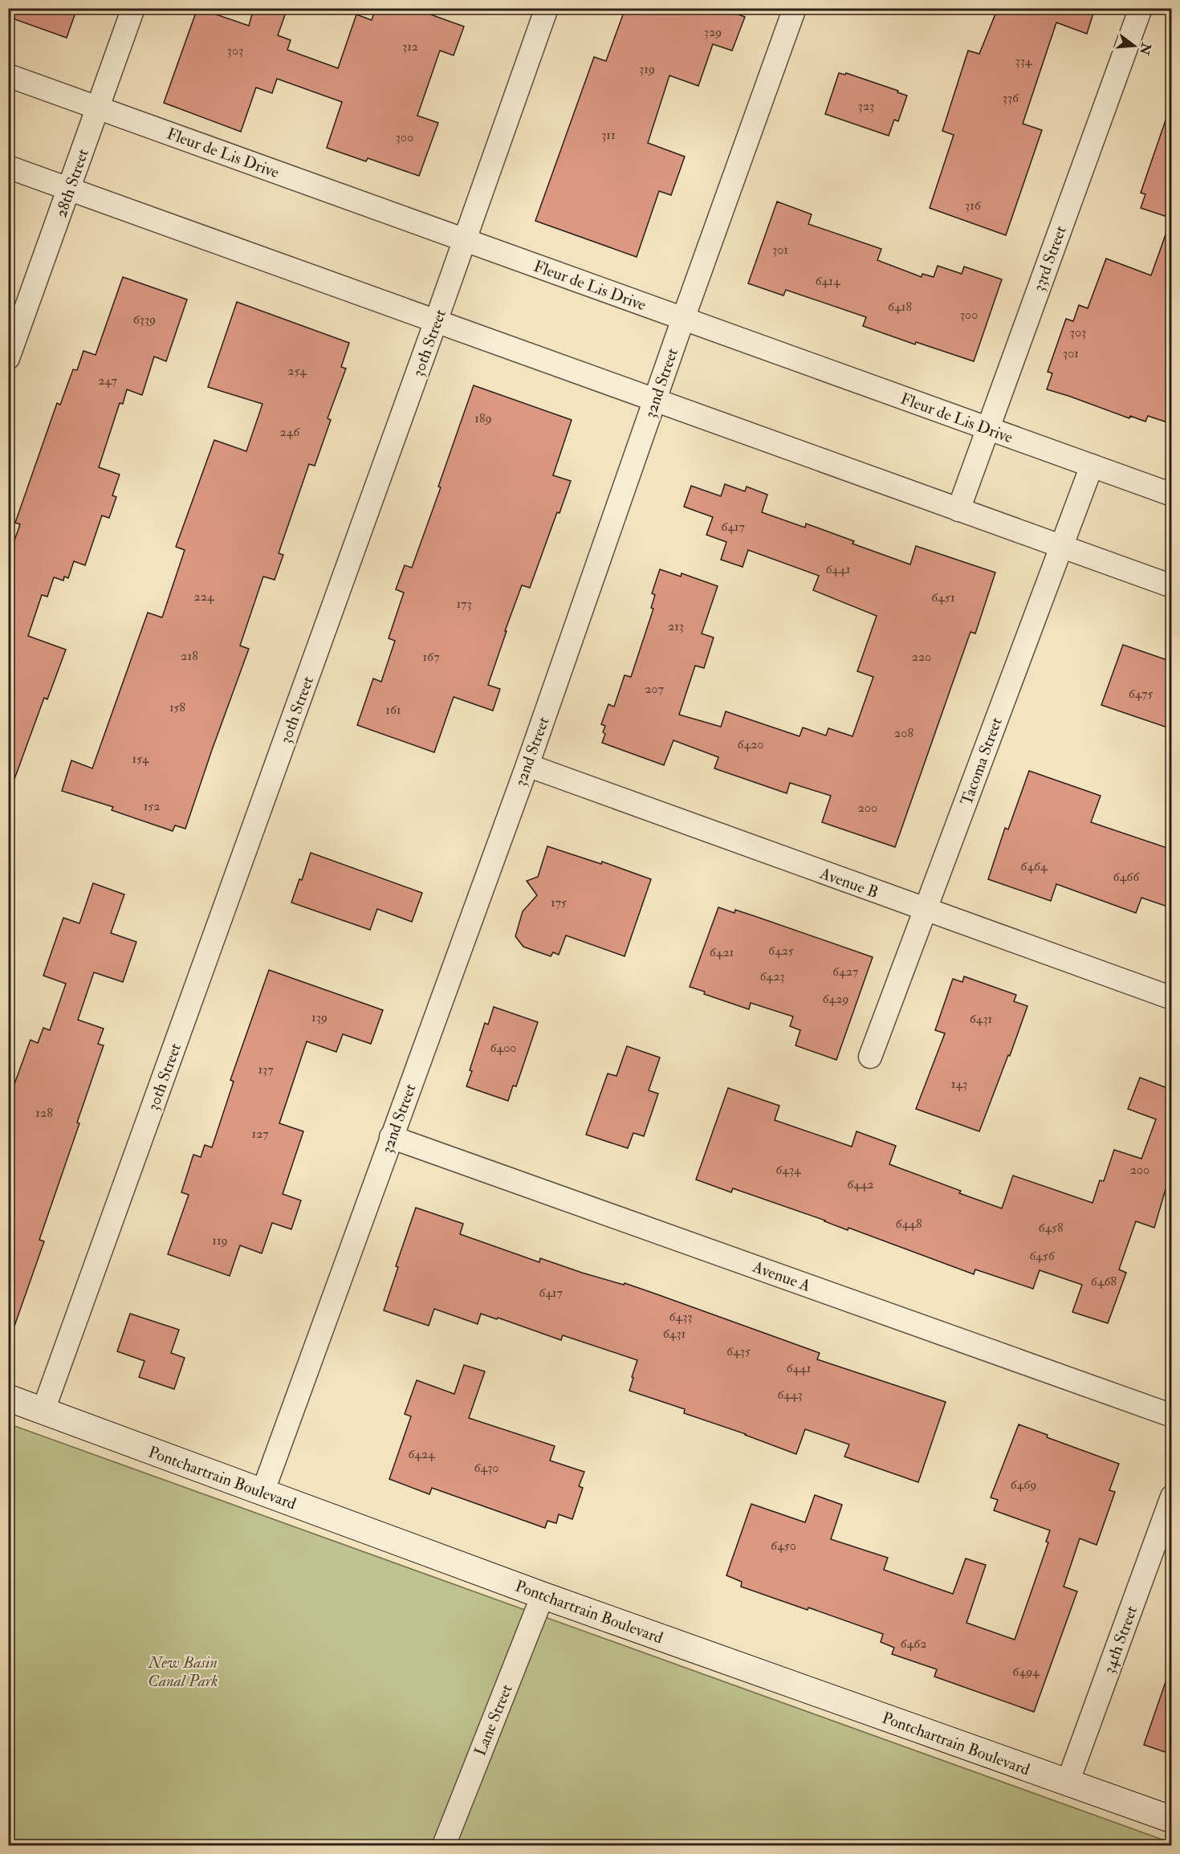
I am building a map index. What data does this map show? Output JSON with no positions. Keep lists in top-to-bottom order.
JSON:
{
  "streets": {
    "main road": ["Pontchartrain Boulevard"],
    "street": [
      "Fleur de Lis Drive",
      "28th Street",
      "33rd Street",
      "30th Street",
      "32nd Street",
      "Tacoma Street",
      "Avenue B",
      "Avenue A",
      "34th Street",
      "Lane Street"
    ]
  },
  "crossings": [
    ["Fleur de Lis Drive", "28th Street"],
    ["Fleur de Lis Drive", "33rd Street"],
    ["Fleur de Lis Drive", "30th Street"],
    ["Fleur de Lis Drive", "32nd Street"],
    ["Fleur de Lis Drive", "Tacoma Street"],
    ["30th Street", "Pontchartrain Boulevard"],
    ["32nd Street", "Avenue B"],
    ["32nd Street", "Avenue A"],
    ["32nd Street", "Pontchartrain Boulevard"],
    ["Tacoma Street", "Avenue B"],
    ["Pontchartrain Boulevard", "34th Street"],
    ["Pontchartrain Boulevard", "Lane Street"]
  ],
  "parks": ["New Basin Canal Park"],
  "house_numbers": [
    "329",
    "312",
    "303",
    "334",
    "319",
    "336",
    "323",
    "311",
    "300",
    "316",
    "301",
    "6414",
    "6418",
    "300",
    "6339",
    "303",
    "301",
    "254",
    "247",
    "189",
    "246",
    "6417",
    "6441",
    "224",
    "6451",
    "173",
    "213",
    "218",
    "167",
    "220",
    "207",
    "6475",
    "158",
    "161",
    "208",
    "6420",
    "154",
    "152",
    "200",
    "6464",
    "6466",
    "175",
    "6425",
    "6421",
    "6427",
    "6423",
    "6429",
    "139",
    "6431",
    "6400",
    "137",
    "143",
    "128",
    "127",
    "6434",
    "200",
    "6442",
    "6448",
    "6458",
    "119",
    "6456",
    "6468",
    "6417",
    "6433",
    "6431",
    "6435",
    "6441",
    "6443",
    "6424",
    "6430",
    "6469",
    "6450",
    "6462",
    "6494"
  ],
  "north": "right"
}
